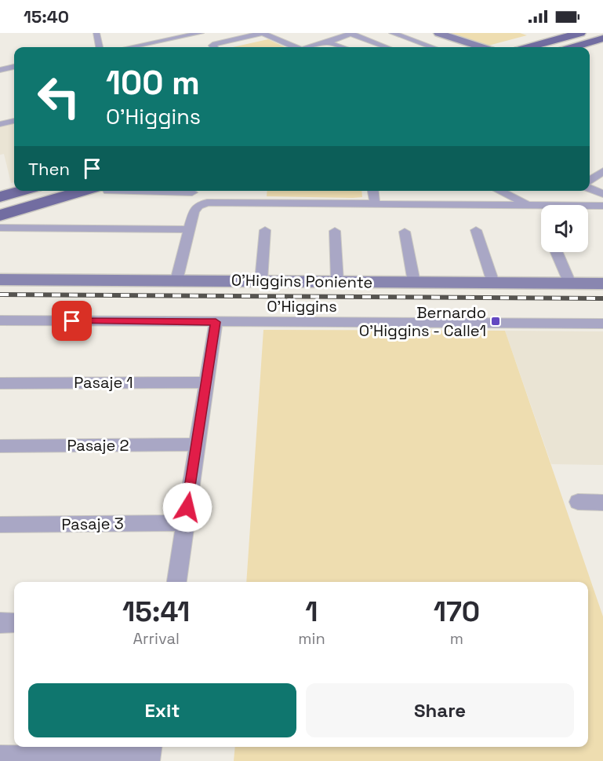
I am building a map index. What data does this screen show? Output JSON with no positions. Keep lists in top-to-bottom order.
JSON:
{
  "streets": {
    "street": [
      "O'Higgins Poniente",
      "O'Higgins",
      "Pasaje 1",
      "Pasaje 2",
      "Pasaje 3"
    ]
  },
  "places": {
    "transit": ["Bernardo O'Higgins - Calle1"]
  },
  "page": {
    "status": "15:40",
    "turn": ["100 m", "O'Higgins"],
    "then": "Then",
    "eta": [
      "15:41",
      "Arrival",
      "1",
      "min",
      "170",
      "m"
    ],
    "buttons": ["Exit", "Share"]
  }
}
